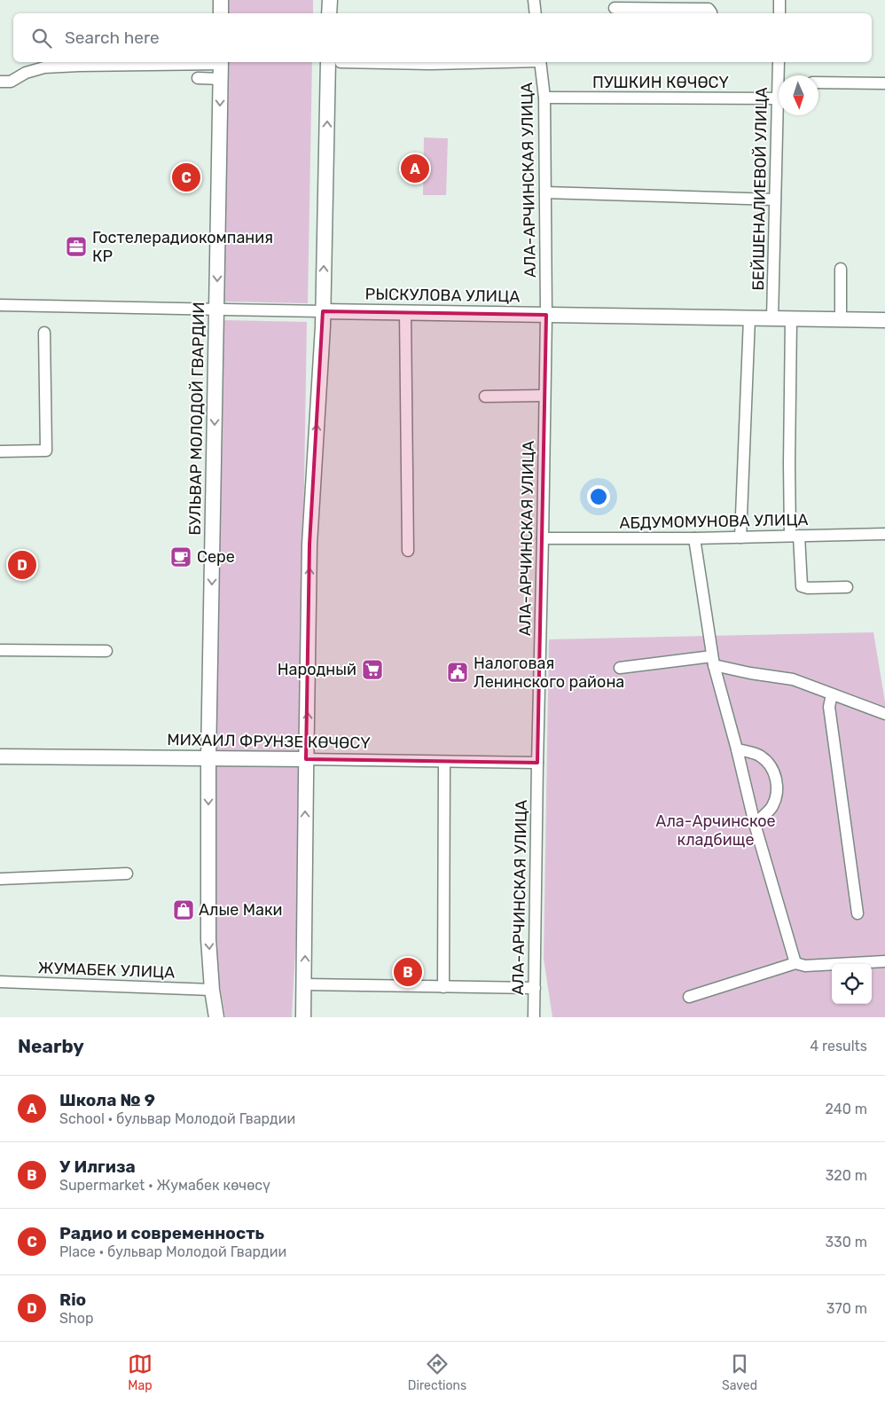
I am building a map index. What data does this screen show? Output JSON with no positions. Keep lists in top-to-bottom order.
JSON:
{
  "streets": {
    "main road": ["РЫСКУЛОВА УЛИЦА", "БУЛЬВАР МОЛОДОЙ ГВАРДИИ", "МИХАИЛ ФРУНЗЕ КӨЧӨСҮ"],
    "street": [
      "ПУШКИН КӨЧӨСҮ",
      "АЛА-АРЧИНСКАЯ УЛИЦА",
      "БЕЙШЕНАЛИЕВОЙ УЛИЦА",
      "АБДУМОМУНОВА УЛИЦА",
      "ЖУМАБЕК УЛИЦА"
    ]
  },
  "crossings": [
    ["ПУШКИН КӨЧӨСҮ", "АЛА-АРЧИНСКАЯ УЛИЦА"],
    ["ПУШКИН КӨЧӨСҮ", "БЕЙШЕНАЛИЕВОЙ УЛИЦА"],
    ["АЛА-АРЧИНСКАЯ УЛИЦА", "РЫСКУЛОВА УЛИЦА"],
    ["АЛА-АРЧИНСКАЯ УЛИЦА", "АБДУМОМУНОВА УЛИЦА"],
    ["АЛА-АРЧИНСКАЯ УЛИЦА", "МИХАИЛ ФРУНЗЕ КӨЧӨСҮ"],
    ["БЕЙШЕНАЛИЕВОЙ УЛИЦА", "РЫСКУЛОВА УЛИЦА"],
    ["РЫСКУЛОВА УЛИЦА", "БУЛЬВАР МОЛОДОЙ ГВАРДИИ"],
    ["БУЛЬВАР МОЛОДОЙ ГВАРДИИ", "МИХАИЛ ФРУНЗЕ КӨЧӨСҮ"],
    ["БУЛЬВАР МОЛОДОЙ ГВАРДИИ", "ЖУМАБЕК УЛИЦА"]
  ],
  "parks": ["Ала-Арчинское кладбище"],
  "places": {
    "office": ["Гостелерадиокомпания КР"],
    "cafe": ["Сере"],
    "supermarket": ["Народный"],
    "public building": ["Налоговая Ленинского района"],
    "shop": ["Алые Маки"]
  },
  "north": "bottom",
  "page": {
    "search": "Search here",
    "pins": [
      "A",
      "C",
      "D",
      "B"
    ],
    "heading": ["Nearby", "4 results"],
    "list": [
      {
        "mark": "A",
        "name": "Школа № 9",
        "note": "School · бульвар Молодой Гвардии",
        "value": "240 m"
      },
      {
        "mark": "B",
        "name": "У Илгиза",
        "note": "Supermarket · Жумабек көчөсү",
        "value": "320 m"
      },
      {
        "mark": "C",
        "name": "Радио и современность",
        "note": "Place · бульвар Молодой Гвардии",
        "value": "330 m"
      },
      {
        "mark": "D",
        "name": "Rio",
        "note": "Shop",
        "value": "370 m"
      }
    ],
    "nav": ["Map", "Directions", "Saved"]
  }
}
